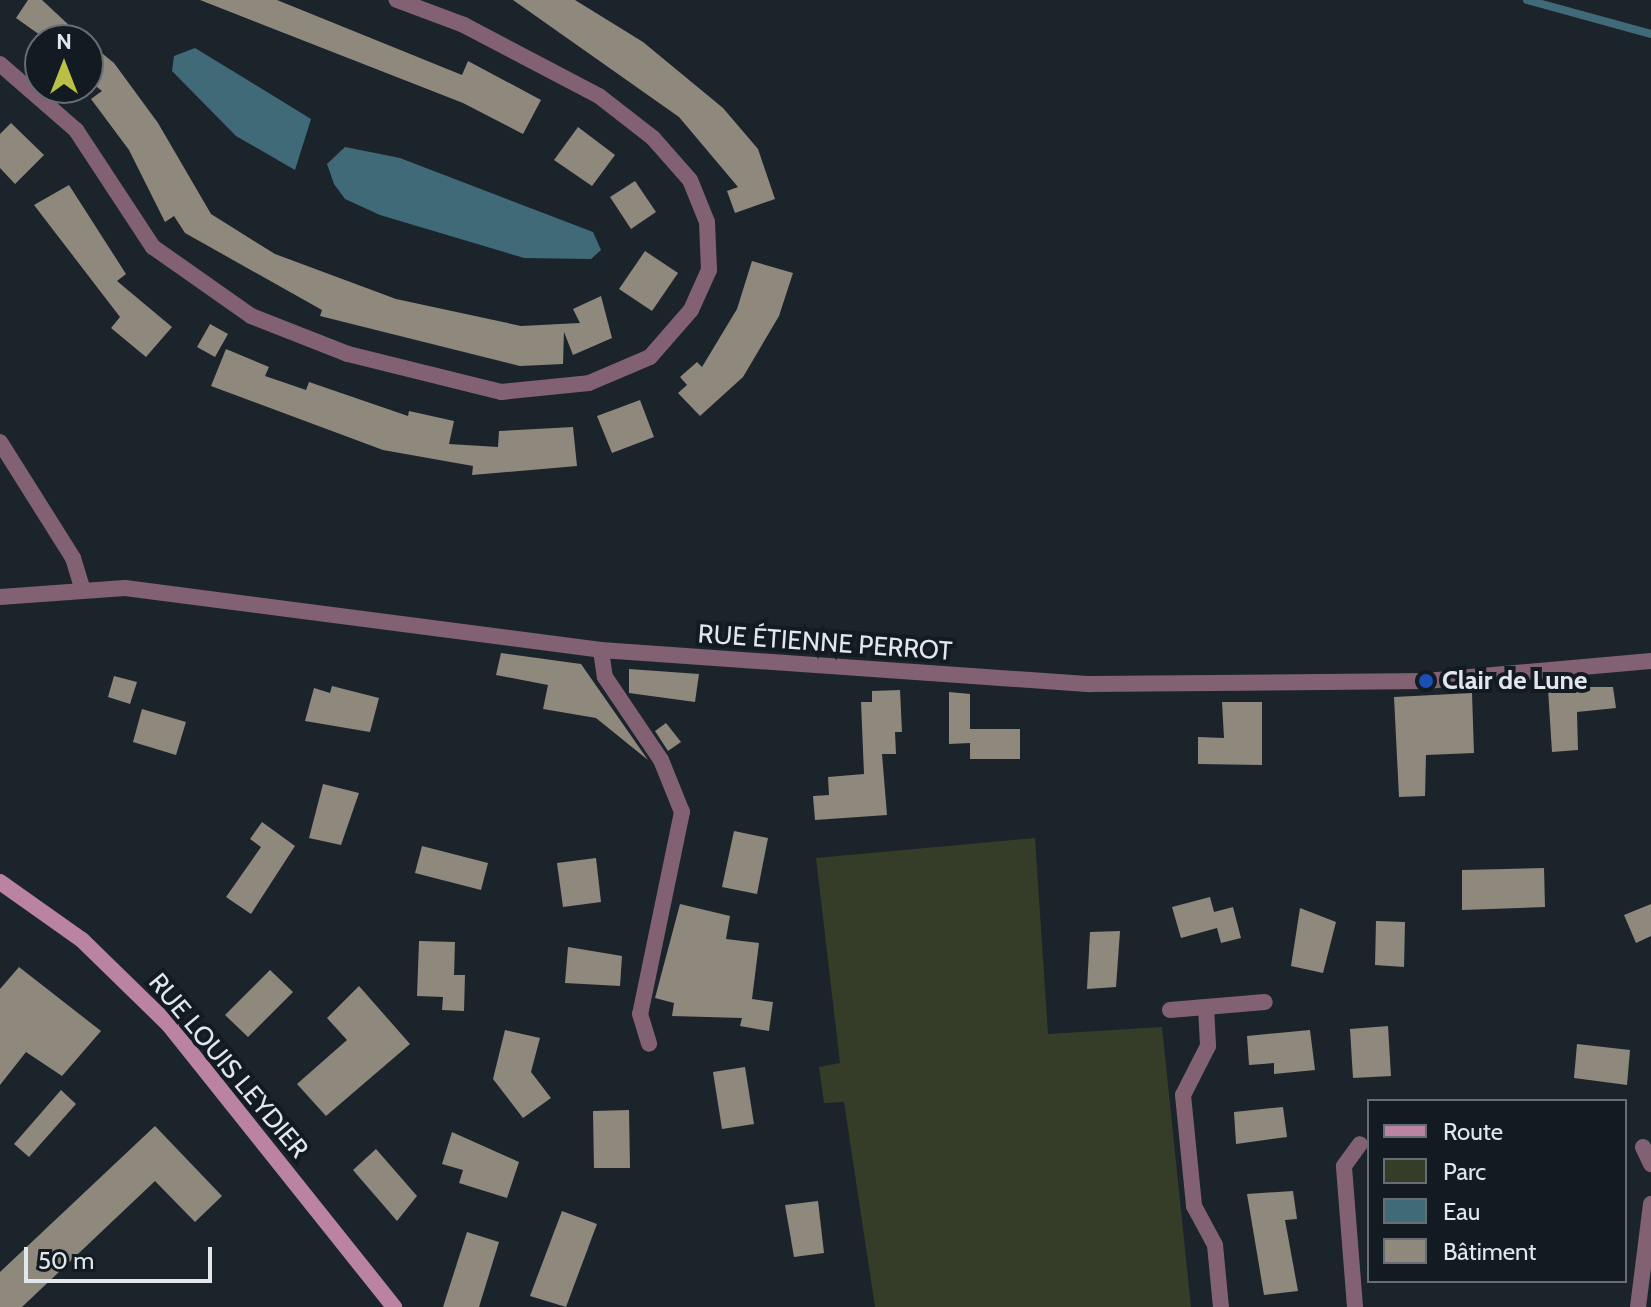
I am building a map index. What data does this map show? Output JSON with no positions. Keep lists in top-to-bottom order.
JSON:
{
  "streets": {
    "street": ["RUE ÉTIENNE PERROT", "RUE LOUIS LEYDIER"]
  },
  "places": ["Clair de Lune"],
  "legend": [
    "Route",
    "Parc",
    "Eau",
    "Bâtiment"
  ],
  "scale_bar": "50 m",
  "north": "top"
}
